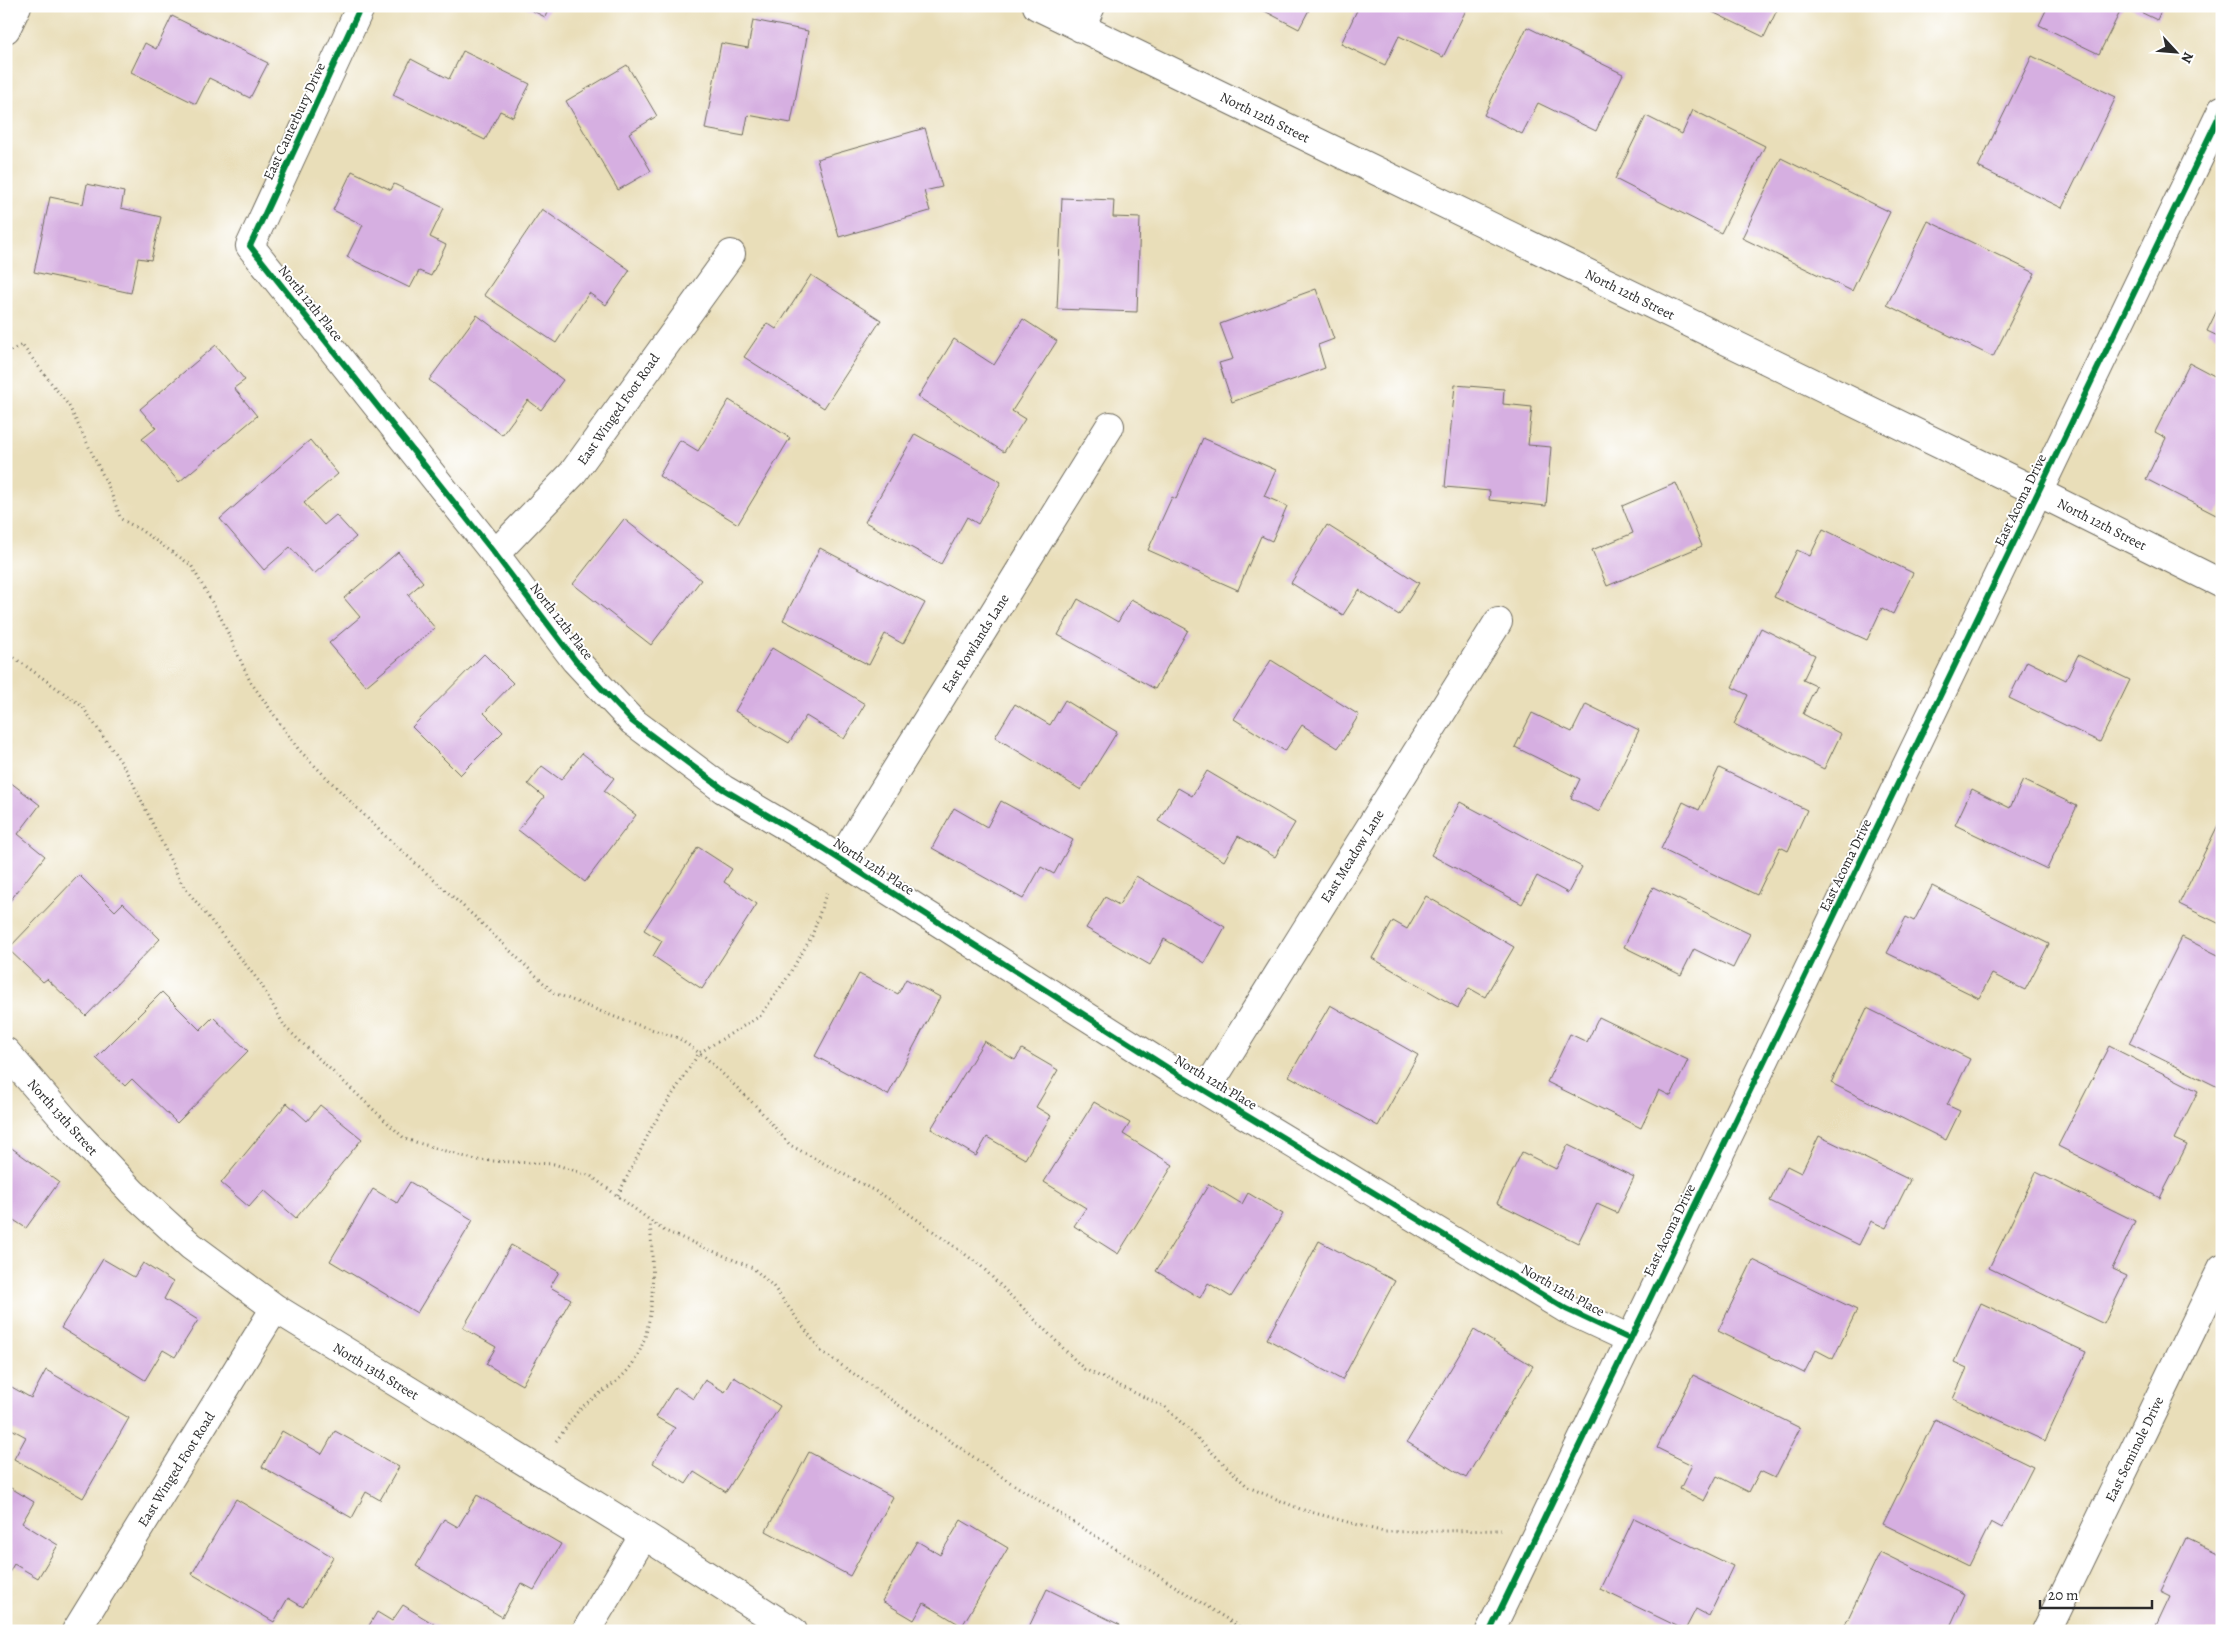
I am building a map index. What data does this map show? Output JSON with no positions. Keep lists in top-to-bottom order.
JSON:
{
  "streets": {
    "street": [
      "North 12th Street",
      "East Canterbury Drive",
      "North 12th Place",
      "East Winged Foot Road",
      "East Acoma Drive",
      "East Rowlands Lane",
      "East Meadow Lane",
      "North 13th Street",
      "East Seminole Drive"
    ]
  },
  "crossings": [
    ["North 12th Street", "East Acoma Drive"],
    ["East Canterbury Drive", "North 12th Place"],
    ["North 12th Place", "East Winged Foot Road"],
    ["North 12th Place", "East Acoma Drive"],
    ["North 12th Place", "East Rowlands Lane"],
    ["North 12th Place", "East Meadow Lane"],
    ["East Winged Foot Road", "North 13th Street"]
  ],
  "scale_bar": "20 m",
  "north": "bottom right"
}
